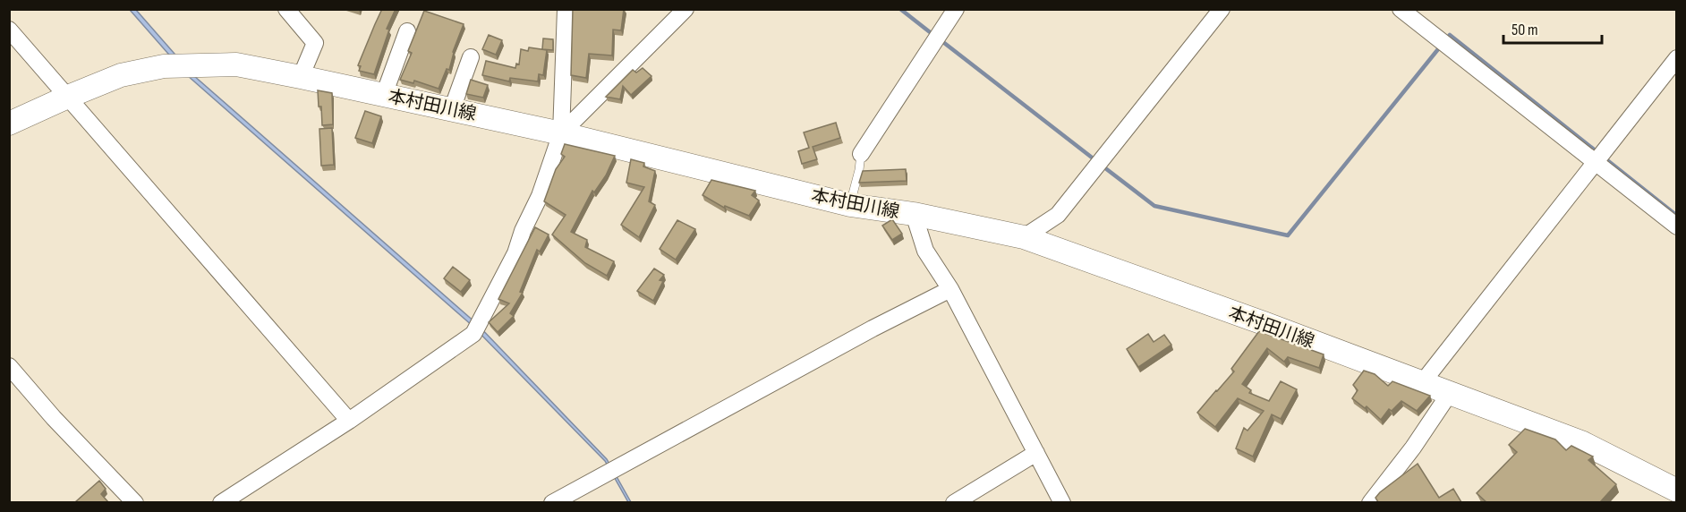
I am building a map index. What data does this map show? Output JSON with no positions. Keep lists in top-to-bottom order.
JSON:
{
  "streets": {
    "main road": ["本村田川線"]
  },
  "scale_bar": "50 m"
}
